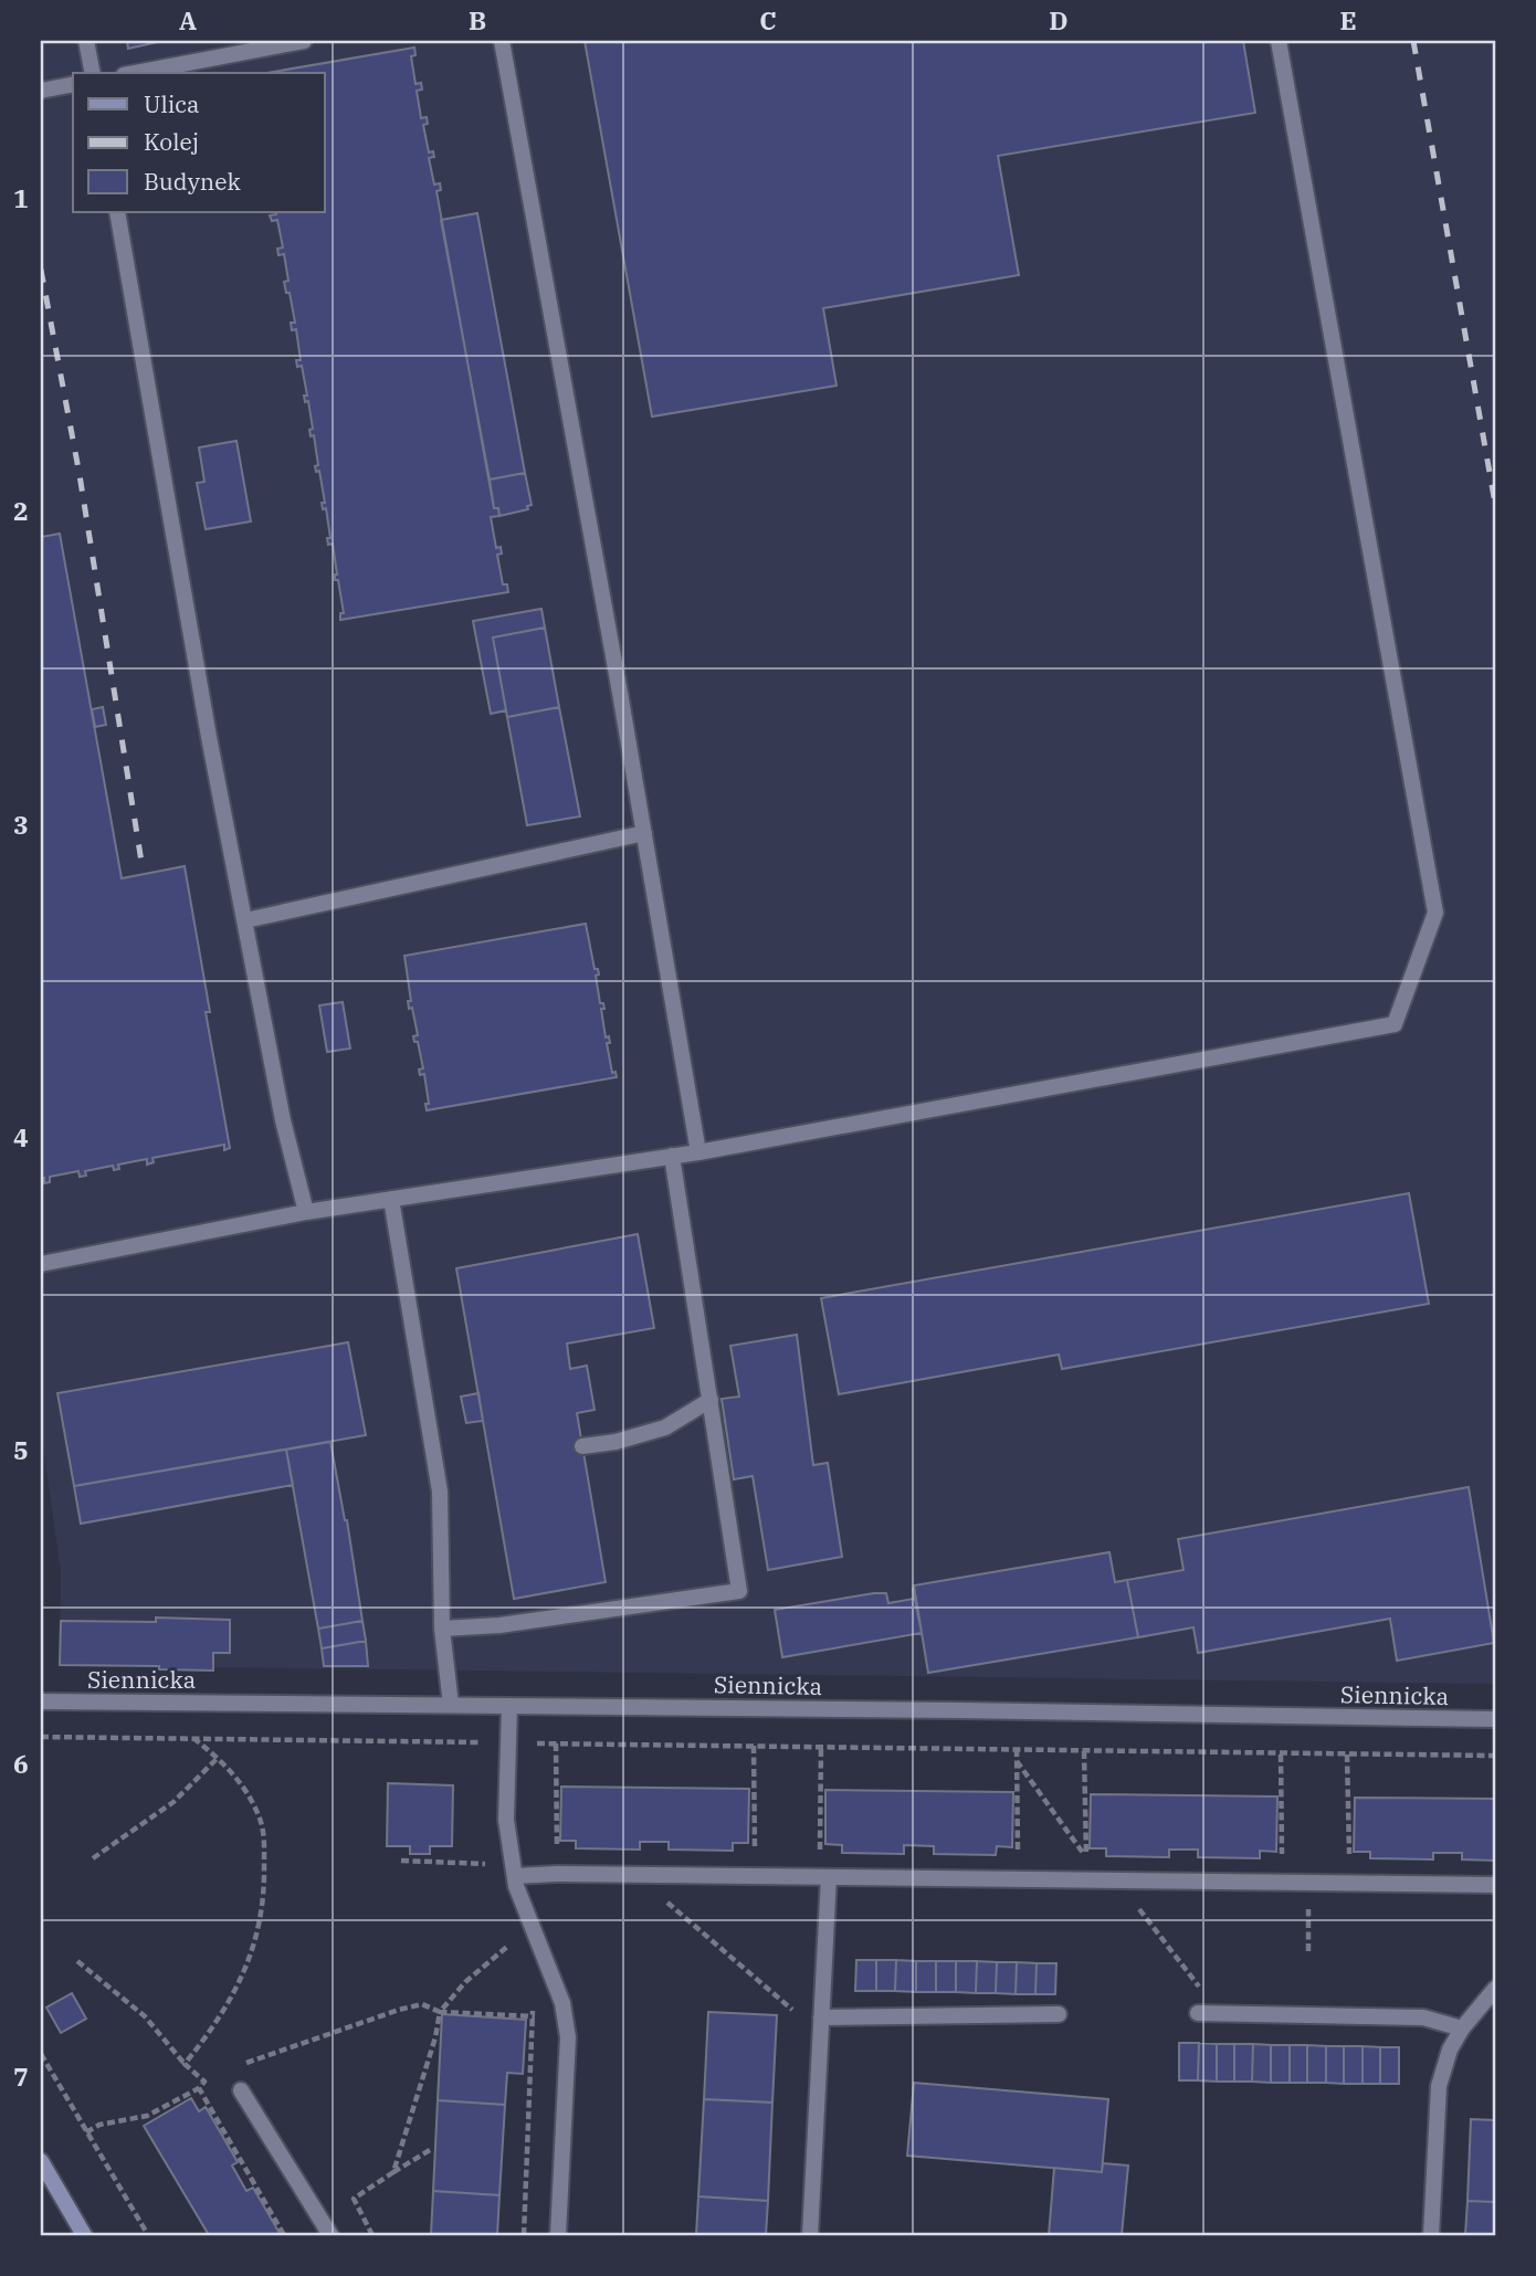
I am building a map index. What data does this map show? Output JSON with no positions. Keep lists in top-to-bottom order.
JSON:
{
  "streets": {
    "street": ["Siennicka"]
  },
  "legend": ["Ulica", "Kolej", "Budynek"],
  "grid": {
    "columns": [
      "A",
      "B",
      "C",
      "D",
      "E"
    ],
    "rows": [
      "1",
      "2",
      "3",
      "4",
      "5",
      "6",
      "7"
    ]
  }
}
